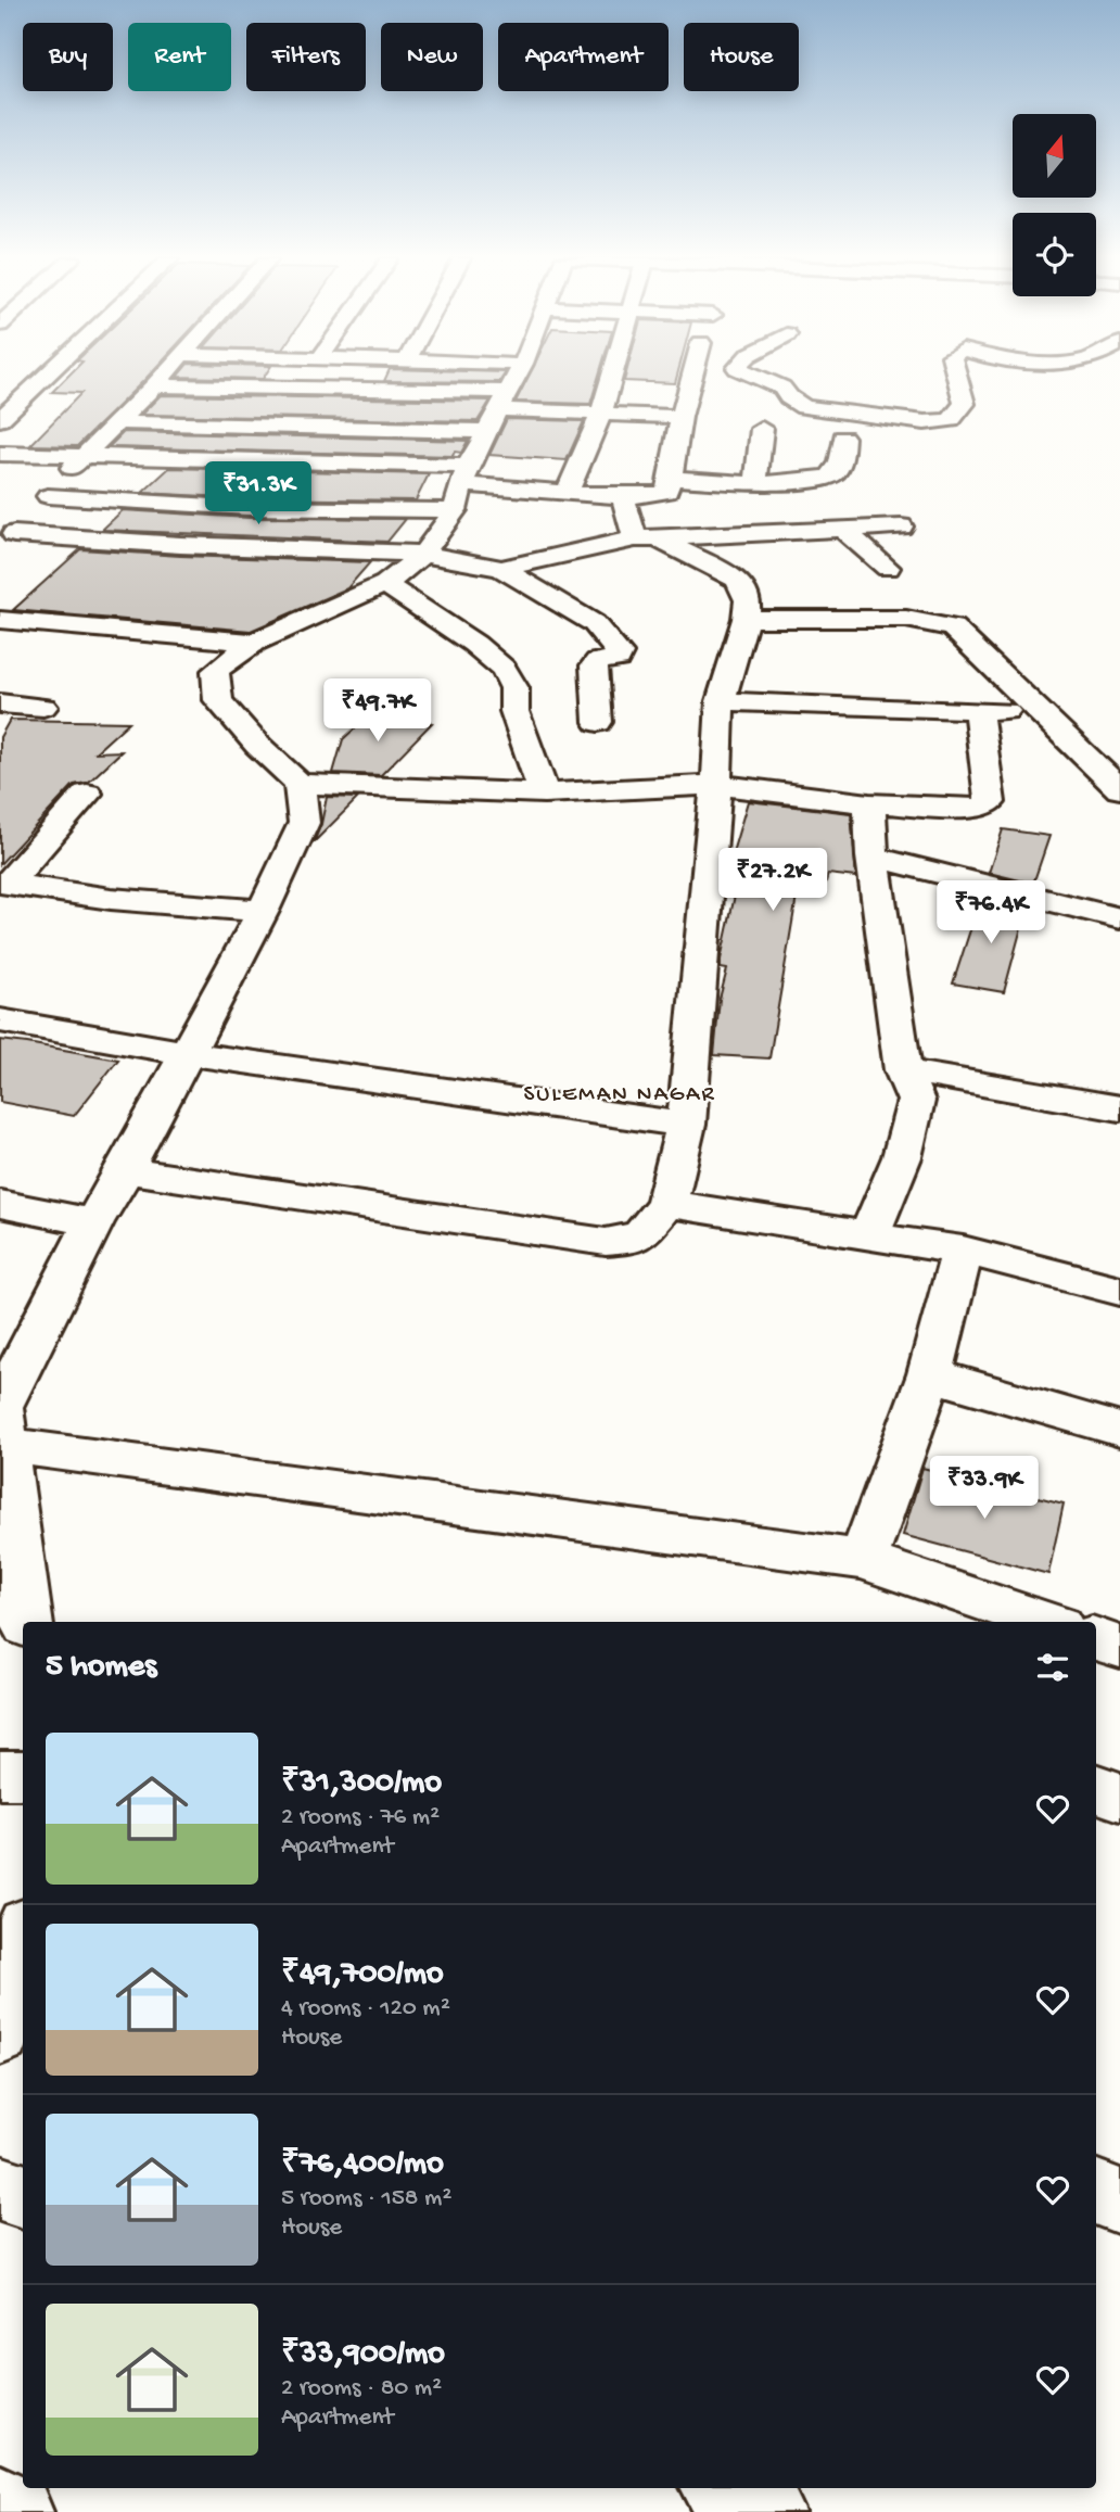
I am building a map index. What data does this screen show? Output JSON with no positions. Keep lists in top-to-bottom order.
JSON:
{
  "districts": ["SULEMAN NAGAR"],
  "north": "top",
  "page": {
    "chip": [
      "Buy",
      "Rent",
      "Filters",
      "New",
      "Apartment",
      "House"
    ],
    "price": [
      "₹31.3K",
      "₹49.7K",
      "₹27.2K",
      "₹76.4K",
      "₹33.9K"
    ],
    "heading": "5 homes",
    "list": [
      {
        "name": "₹31,300/mo",
        "note": "2 rooms · 76 m² · Apartment"
      },
      {
        "name": "₹49,700/mo",
        "note": "4 rooms · 120 m² · House"
      },
      {
        "name": "₹76,400/mo",
        "note": "5 rooms · 158 m² · House"
      },
      {
        "name": "₹33,900/mo",
        "note": "2 rooms · 80 m² · Apartment"
      }
    ]
  }
}
